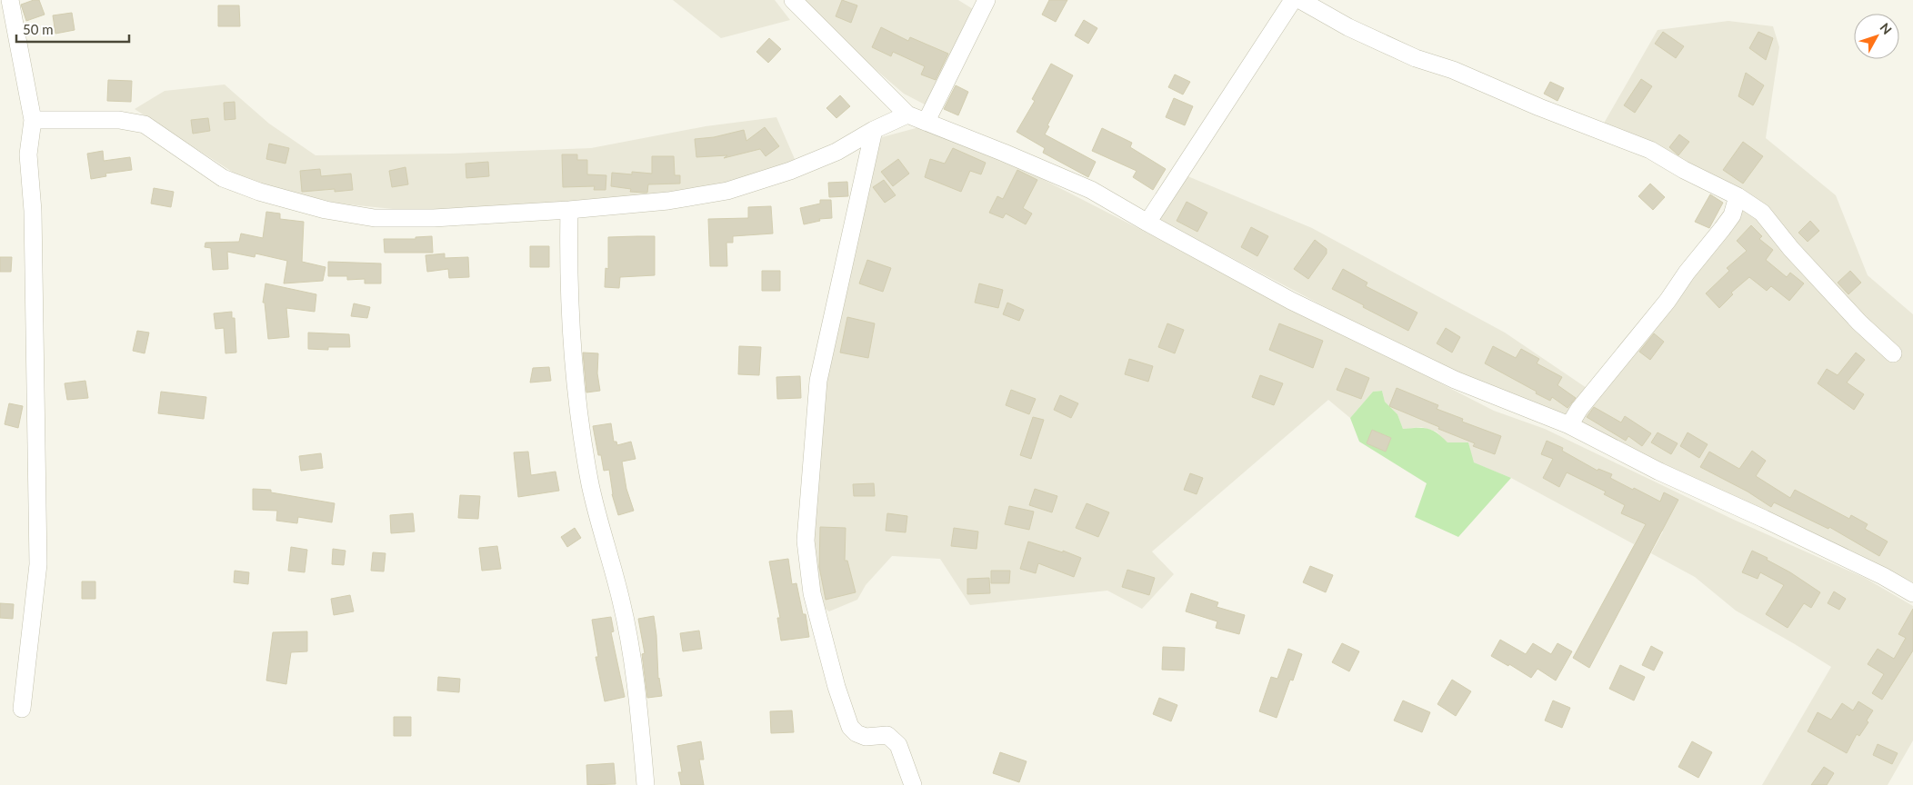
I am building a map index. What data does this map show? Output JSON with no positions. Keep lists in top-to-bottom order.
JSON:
{
  "scale_bar": "50 m",
  "north": "top right"
}
